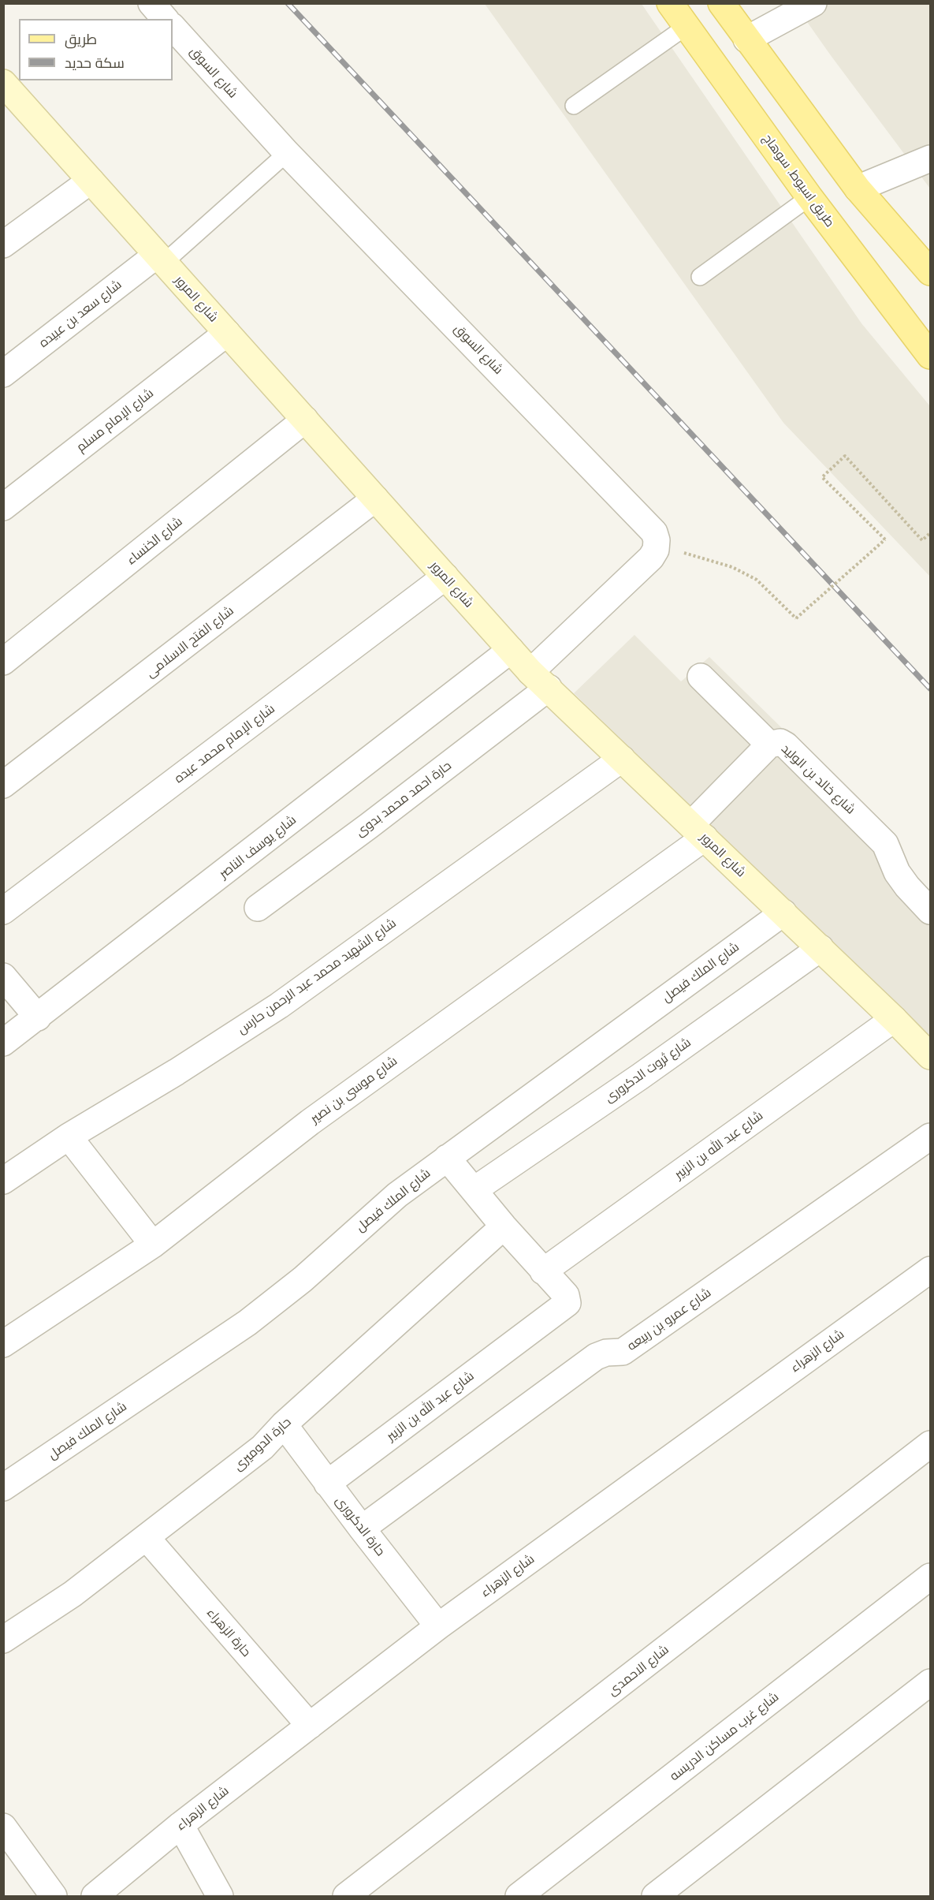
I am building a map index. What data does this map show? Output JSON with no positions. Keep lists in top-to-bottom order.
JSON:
{
  "streets": {
    "main road": ["طريق اسيوط, سوهاج"],
    "street": [
      "شارع السوق",
      "شارع المرور",
      "شارع سعد بن عبيده",
      "شارع الإمام مسلم",
      "شارع الخنساء",
      "شارع الفتح الاسلامى",
      "شارع الإمام محمد عبده",
      "شارع خالد بن الوليد",
      "حارة احمد محمد بدوى",
      "شارع يوسف الناصر",
      "شارع الملك فيصل",
      "شارع الشهيد محمد عبد الرحمن حارس",
      "شارع ثروت الدكرورى",
      "شارع موسى بن نصير",
      "شارع عبد الله بن الزبير",
      "شارع عمرو بن ربيعه",
      "شارع الزهراء",
      "حارة الدوميرى",
      "حارة الدكرورى",
      "حارة الزهراء",
      "شارع الاحمدى",
      "شارع غرب مساكن الدريسه"
    ]
  },
  "crossings": [
    ["شارع المرور", "شارع سعد بن عبيده"],
    ["شارع المرور", "شارع الإمام مسلم"],
    ["شارع المرور", "شارع الخنساء"],
    ["شارع المرور", "شارع الفتح الاسلامى"],
    ["شارع المرور", "شارع الإمام محمد عبده"],
    ["شارع المرور", "شارع خالد بن الوليد"],
    ["شارع المرور", "حارة احمد محمد بدوى"],
    ["شارع المرور", "شارع يوسف الناصر"],
    ["شارع المرور", "شارع الملك فيصل"],
    ["شارع المرور", "شارع الشهيد محمد عبد الرحمن حارس"],
    ["شارع المرور", "شارع ثروت الدكرورى"],
    ["شارع المرور", "شارع موسى بن نصير"],
    ["شارع المرور", "شارع عبد الله بن الزبير"],
    ["شارع خالد بن الوليد", "شارع موسى بن نصير"],
    ["شارع الملك فيصل", "شارع عبد الله بن الزبير"],
    ["شارع ثروت الدكرورى", "شارع عبد الله بن الزبير"],
    ["شارع عبد الله بن الزبير", "حارة الدوميرى"],
    ["شارع عبد الله بن الزبير", "حارة الدكرورى"],
    ["شارع عمرو بن ربيعه", "حارة الدكرورى"],
    ["شارع الزهراء", "حارة الدكرورى"],
    ["شارع الزهراء", "حارة الزهراء"],
    ["حارة الدوميرى", "حارة الدكرورى"],
    ["حارة الدوميرى", "حارة الزهراء"]
  ],
  "legend": ["طريق", "سكة حديد"]
}
